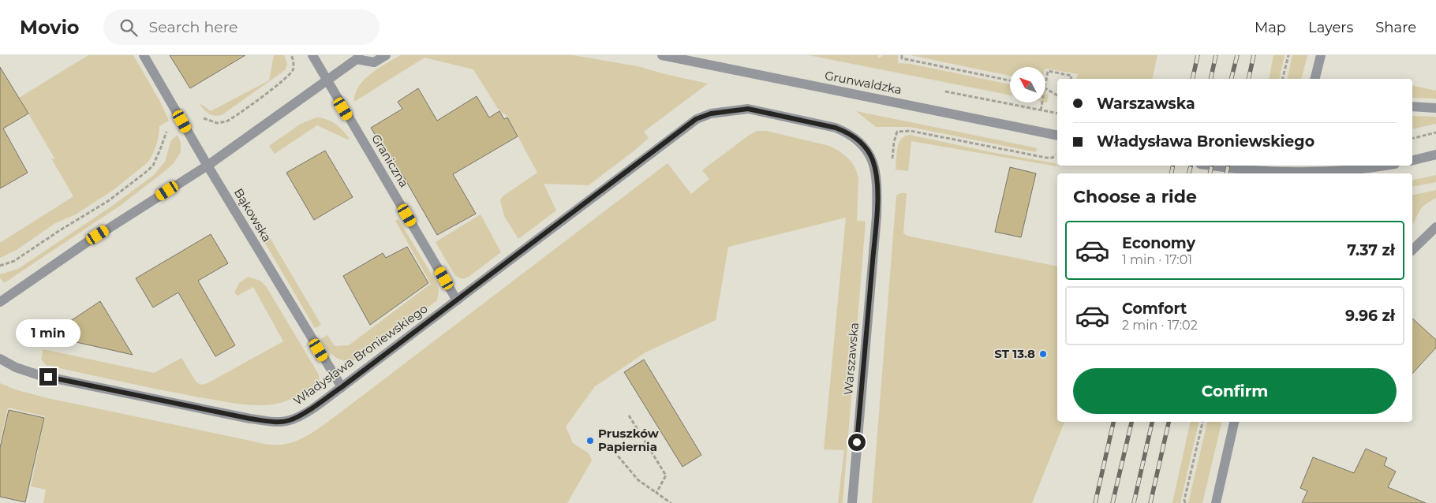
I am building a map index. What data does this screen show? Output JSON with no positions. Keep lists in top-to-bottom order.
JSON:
{
  "streets": {
    "street": [
      "Grunwaldzka",
      "Graniczna",
      "Bąkowska",
      "Władysława Broniewskiego",
      "Warszawska"
    ]
  },
  "crossings": [
    ["Graniczna", "Władysława Broniewskiego"],
    ["Bąkowska", "Władysława Broniewskiego"],
    ["Władysława Broniewskiego", "Warszawska"]
  ],
  "places": ["ST 13.8", "Pruszków Papiernia"],
  "north": "top left",
  "page": {
    "header": "Movio",
    "search": "Search here",
    "nav": ["Map", "Layers", "Share"],
    "banner": ["Warszawska", "Władysława Broniewskiego"],
    "heading": "Choose a ride",
    "list": [
      {
        "name": "Economy",
        "note": "1 min · 17:01",
        "value": "7.37 zł"
      },
      {
        "name": "Comfort",
        "note": "2 min · 17:02",
        "value": "9.96 zł"
      }
    ],
    "bubble": "1 min",
    "buttons": "Confirm"
  }
}
